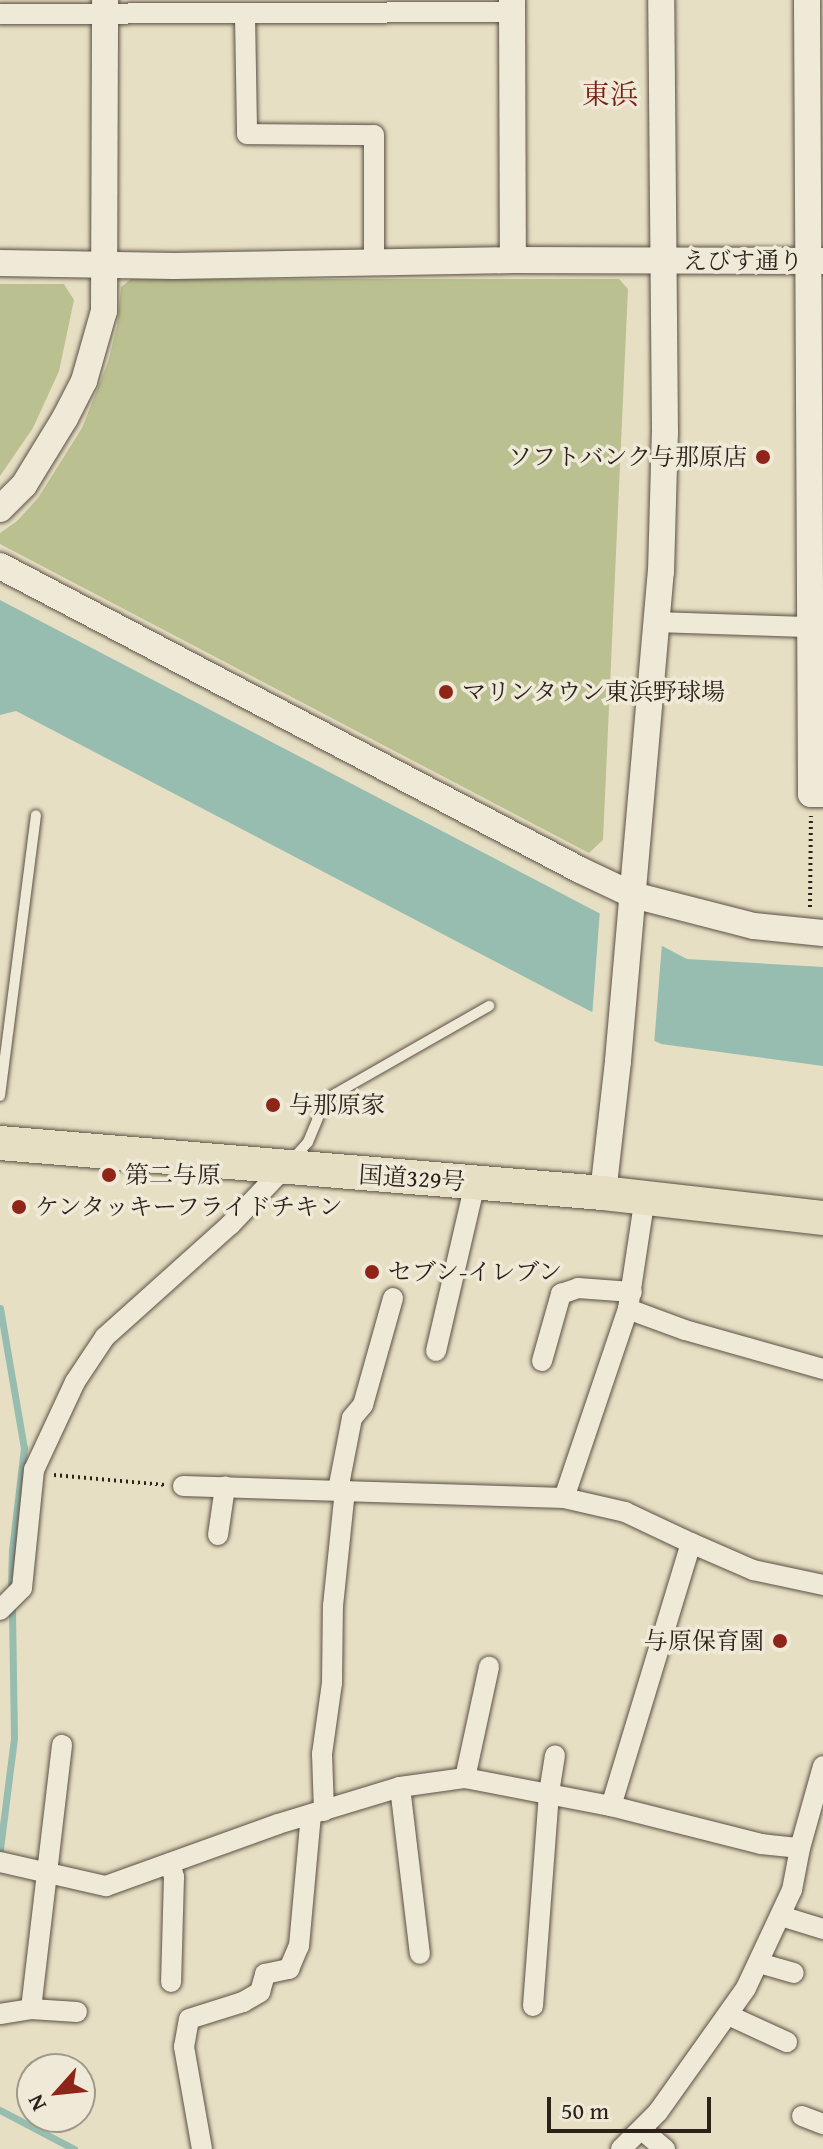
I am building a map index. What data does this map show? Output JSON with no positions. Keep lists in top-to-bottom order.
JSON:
{
  "streets": {
    "highway": ["国道329号"],
    "street": ["えびす通り"]
  },
  "districts": ["東浜"],
  "places": [
    "ソフトバンク与那原店",
    "マリンタウン東浜野球場",
    "与那原家",
    "第二与原",
    "ケンタッキーフライドチキン",
    "セブン-イレブン",
    "与原保育園"
  ],
  "scale_bar": "50 m",
  "north": "bottom left"
}
